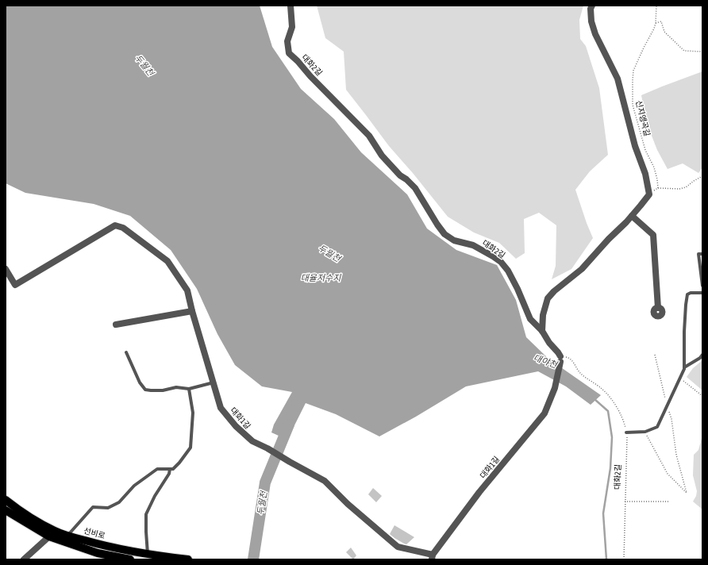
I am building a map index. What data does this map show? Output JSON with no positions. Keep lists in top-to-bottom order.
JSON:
{
  "streets": {
    "main road": ["선비로"],
    "street": ["대화2길", "대화1길"],
    "path": ["신지앵곡길"]
  },
  "crossings": [
    ["대화2길", "대화1길"]
  ],
  "water": ["두월천", "대율저수지", "대야천"]
}
